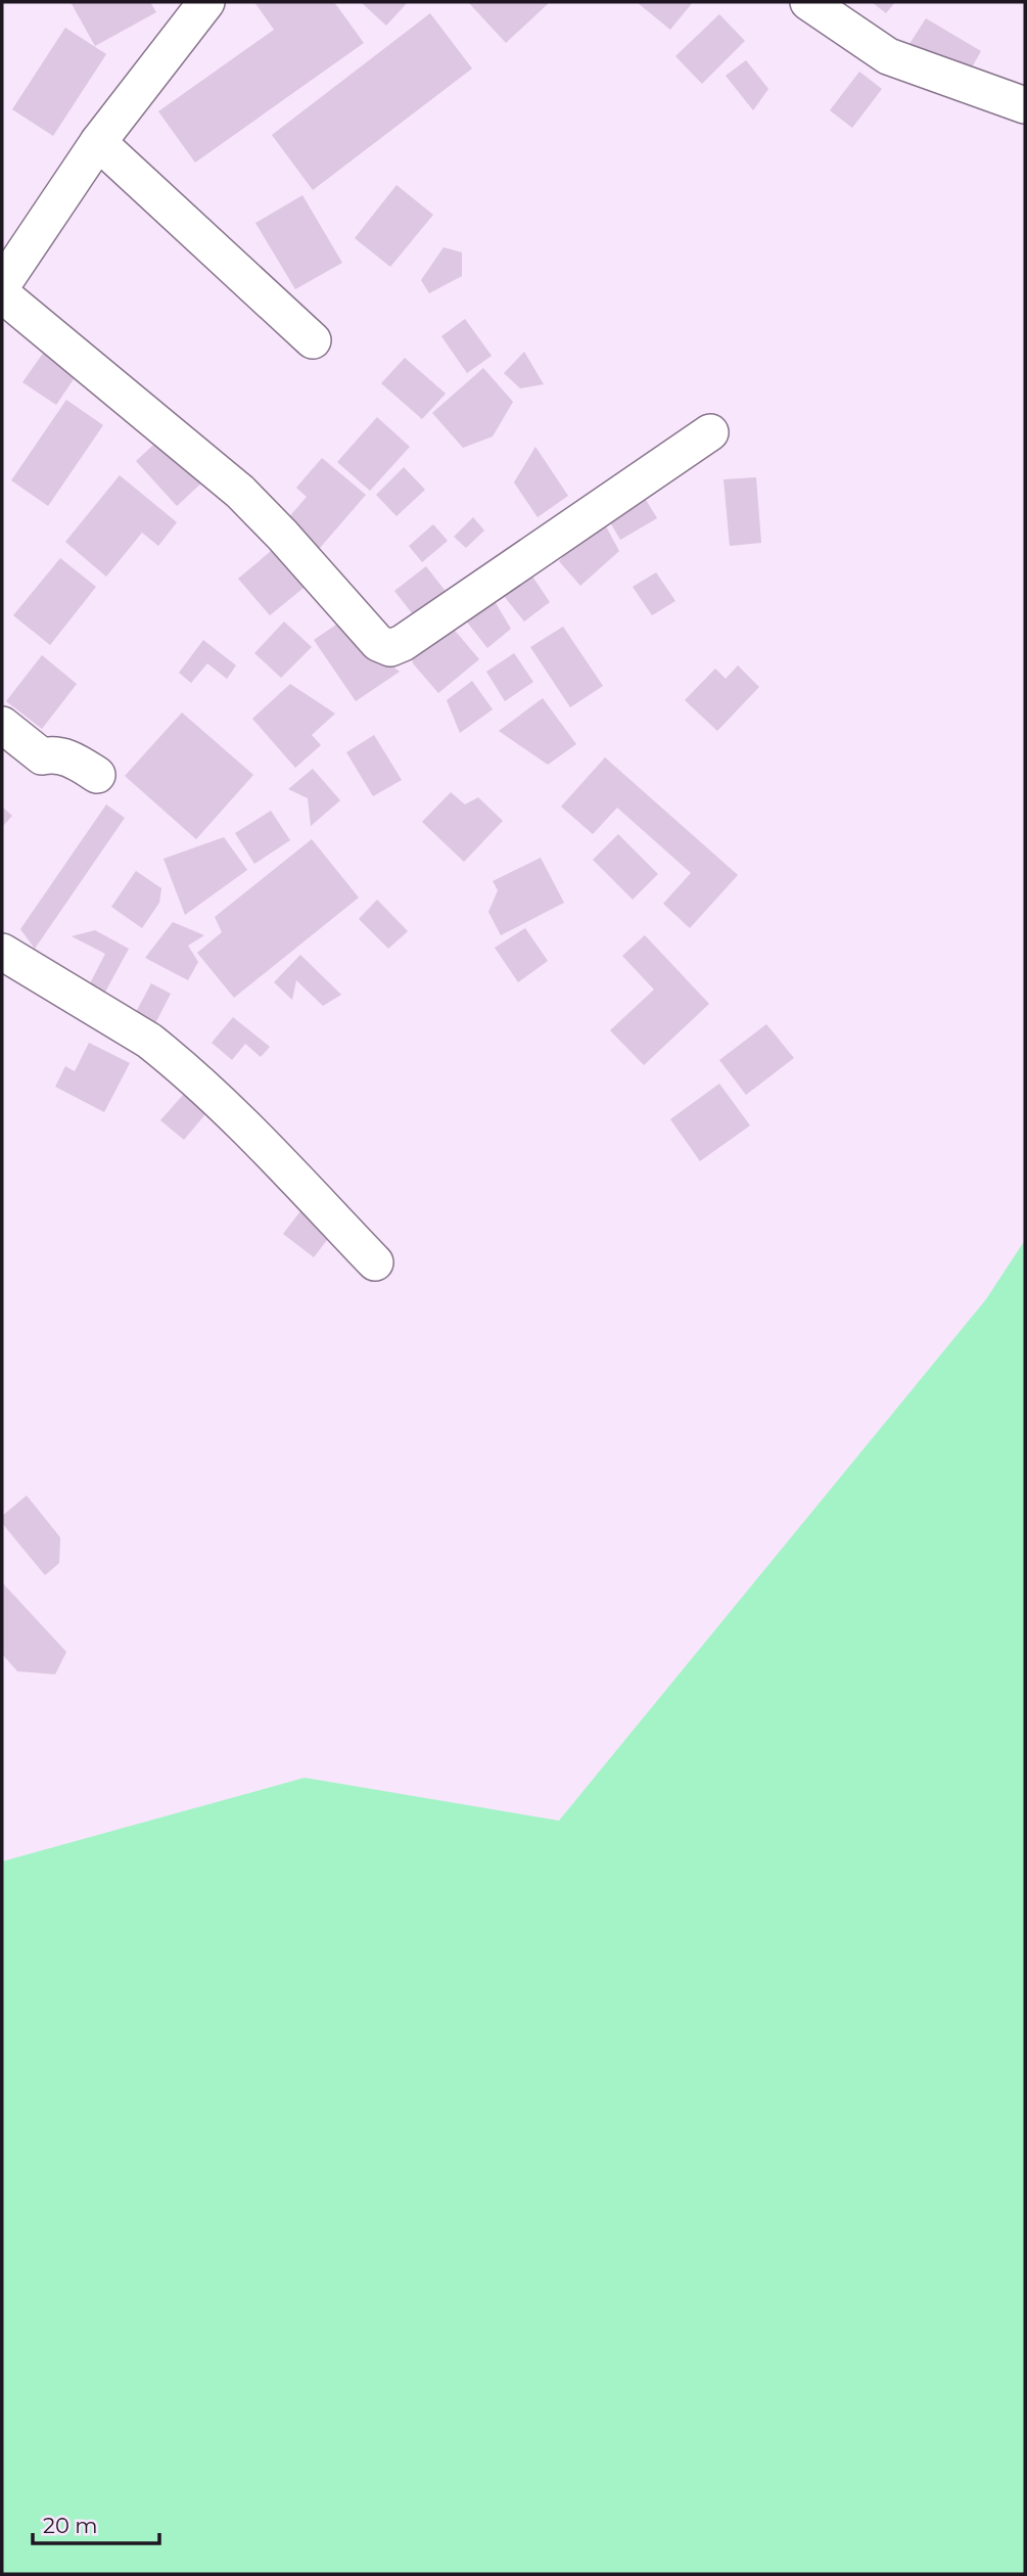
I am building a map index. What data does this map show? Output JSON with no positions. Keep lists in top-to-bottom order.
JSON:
{
  "scale_bar": "20 m"
}
